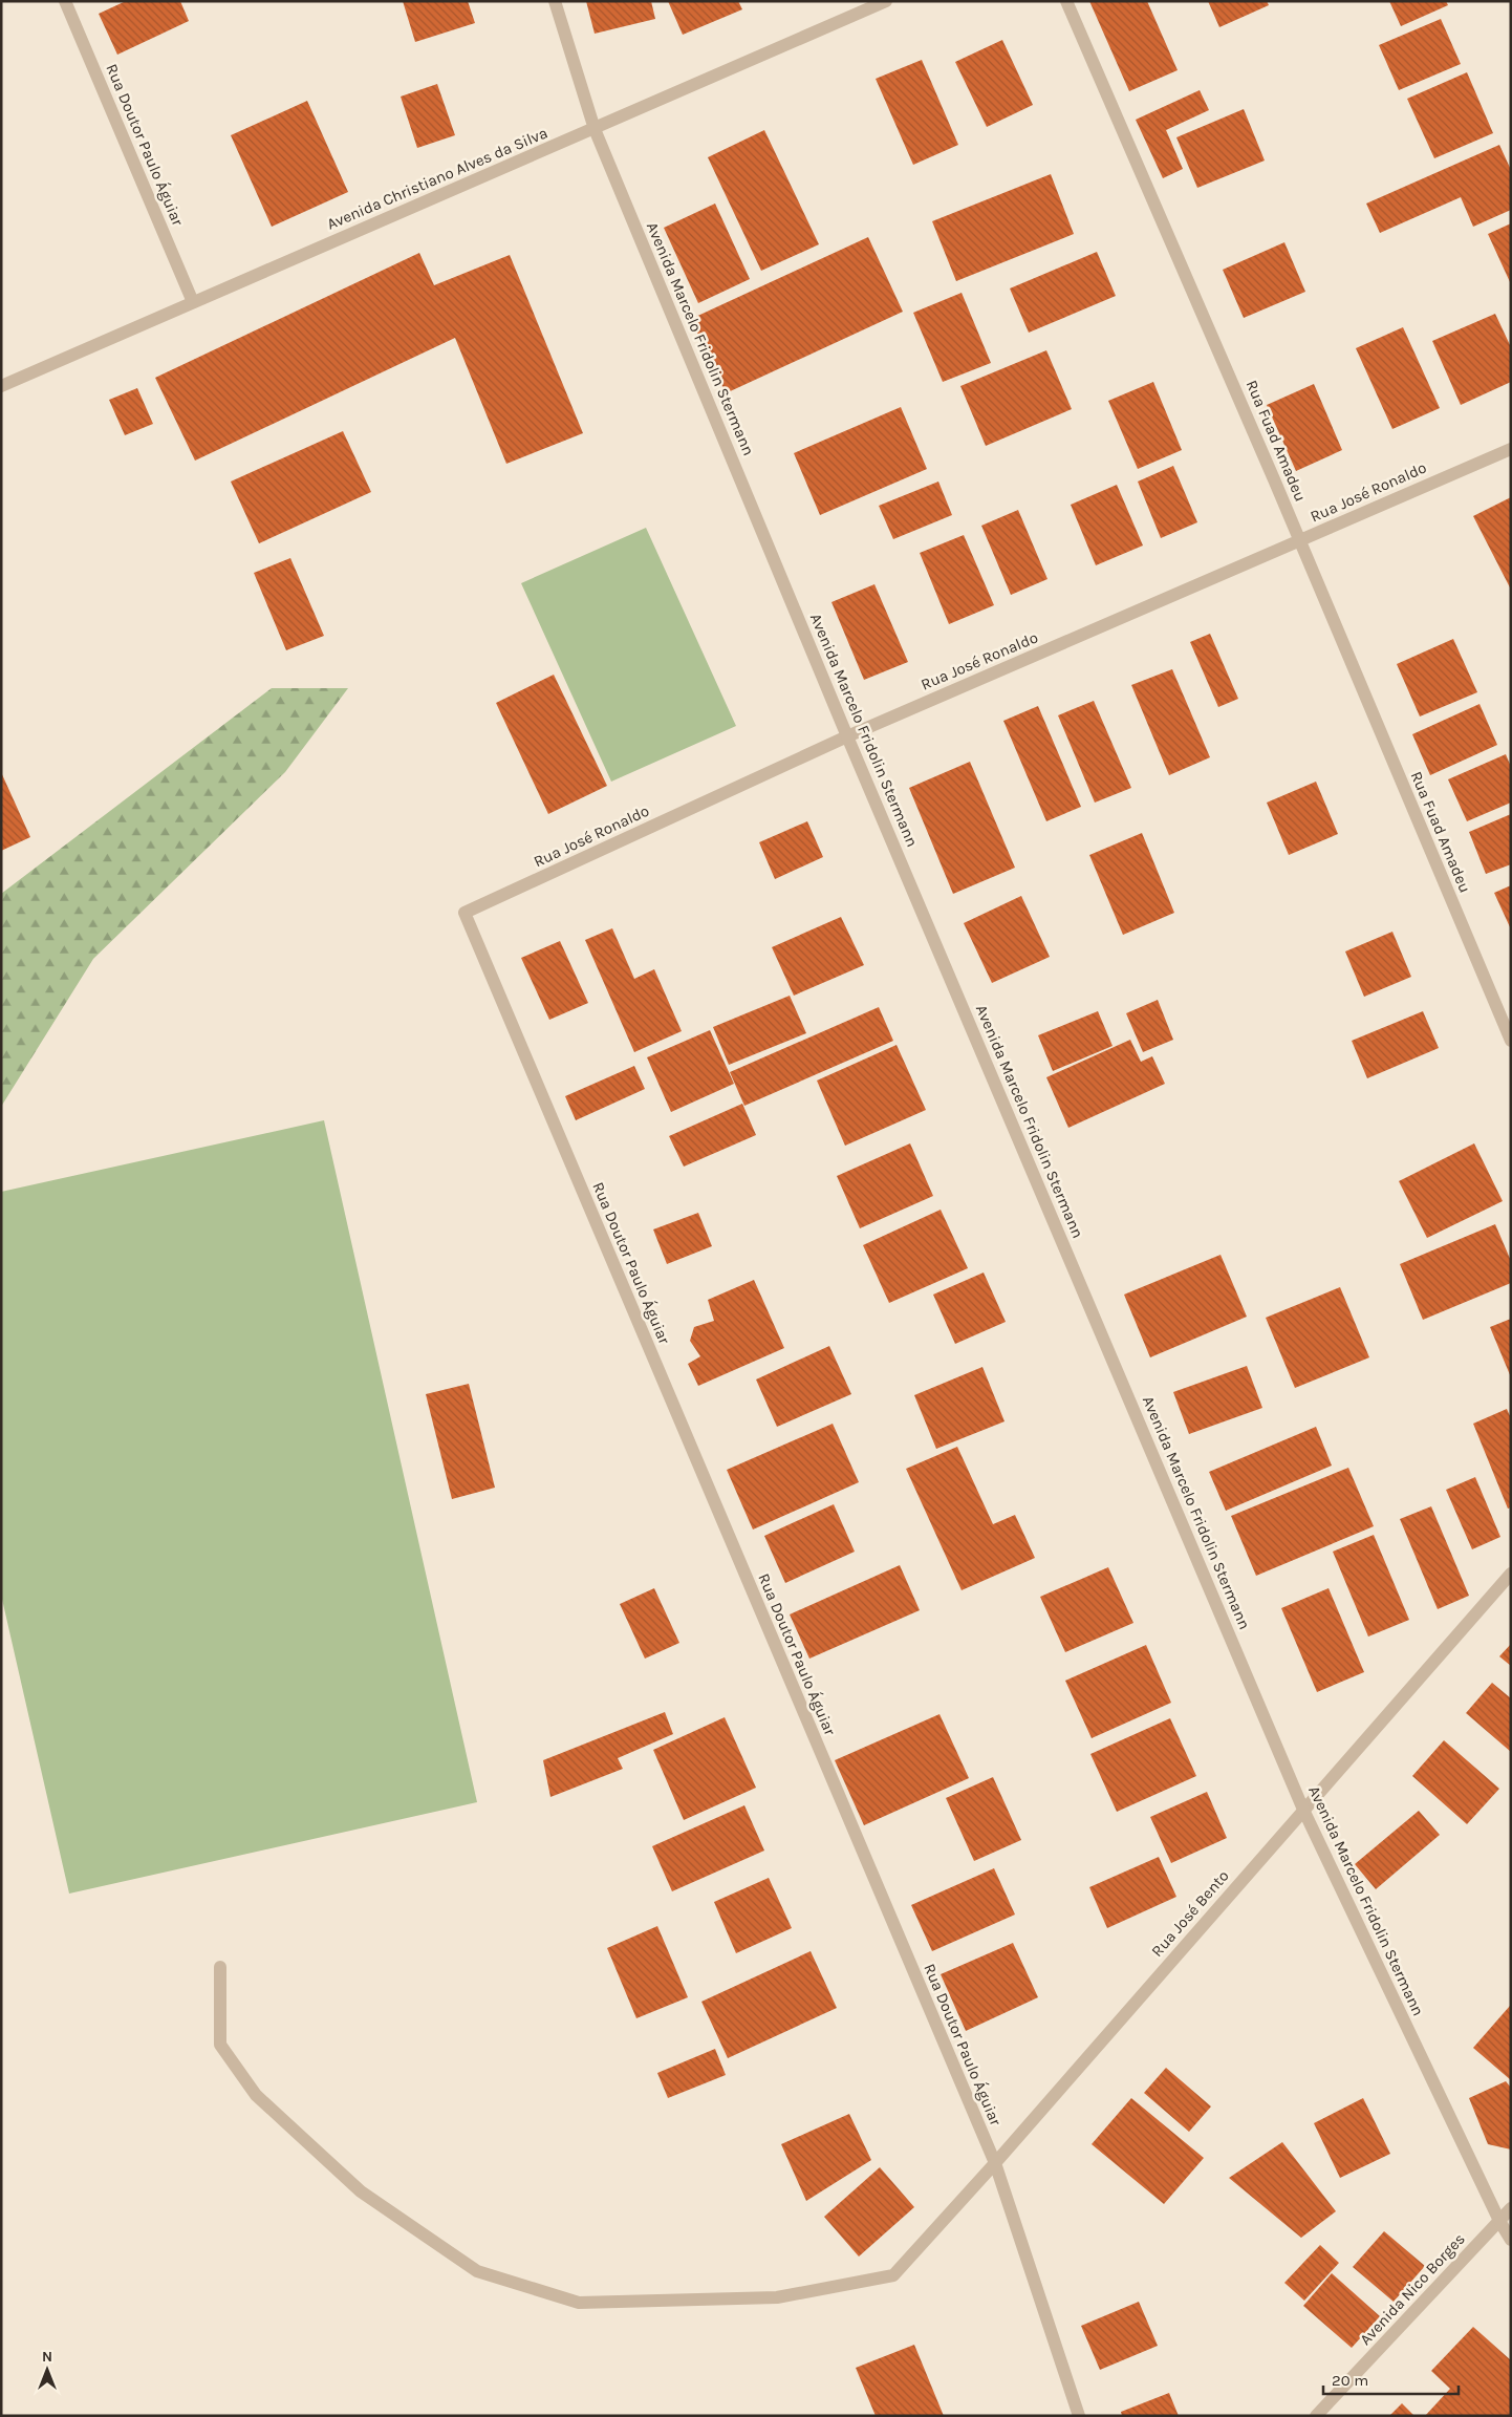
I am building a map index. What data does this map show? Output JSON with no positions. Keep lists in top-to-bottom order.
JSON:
{
  "streets": {
    "street": [
      "Rua Doutor Paulo Águiar",
      "Avenida Christiano Alves da Silva",
      "Avenida Marcelo Fridolin Stermann",
      "Rua Fuad Amadeu",
      "Rua José Ronaldo",
      "Rua José Bento",
      "Avenida Nico Borges"
    ]
  },
  "crossings": [
    ["Rua Doutor Paulo Águiar", "Avenida Christiano Alves da Silva"],
    ["Rua Doutor Paulo Águiar", "Rua José Ronaldo"],
    ["Rua Doutor Paulo Águiar", "Rua José Bento"],
    ["Avenida Christiano Alves da Silva", "Avenida Marcelo Fridolin Stermann"],
    ["Avenida Marcelo Fridolin Stermann", "Rua José Ronaldo"],
    ["Avenida Marcelo Fridolin Stermann", "Rua José Bento"],
    ["Avenida Marcelo Fridolin Stermann", "Avenida Nico Borges"],
    ["Rua Fuad Amadeu", "Rua José Ronaldo"]
  ],
  "scale_bar": "20 m",
  "north": "top"
}
